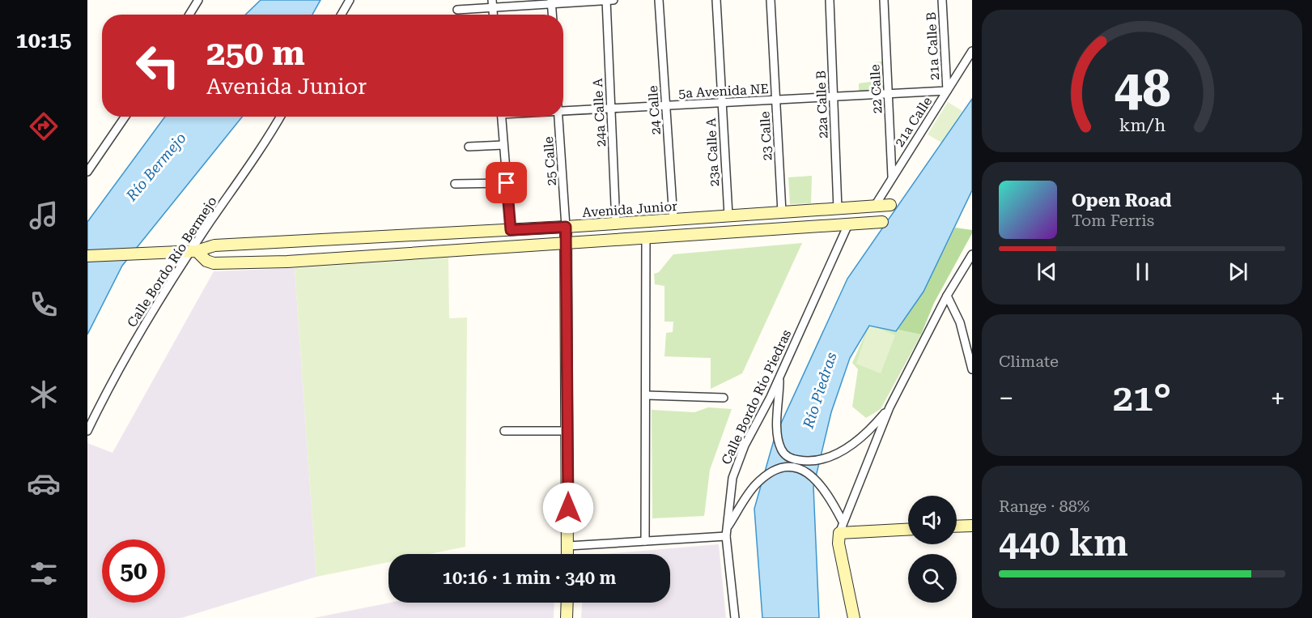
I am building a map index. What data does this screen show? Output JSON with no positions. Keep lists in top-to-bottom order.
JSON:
{
  "streets": {
    "main road": ["Avenida Junior"],
    "street": [
      "21a Calle B",
      "22 Calle",
      "5a Avenida NE",
      "22a Calle B",
      "24 Calle",
      "24a Calle A",
      "21a Calle",
      "23 Calle",
      "23a Calle A",
      "25 Calle",
      "Calle Bordo Río Bermejo",
      "Calle Bordo Río Piedras"
    ]
  },
  "crossings": [
    ["21a Calle B", "5a Avenida NE"],
    ["21a Calle B", "21a Calle"],
    ["22 Calle", "5a Avenida NE"],
    ["22 Calle", "21a Calle"],
    ["5a Avenida NE", "22a Calle B"],
    ["5a Avenida NE", "24 Calle"],
    ["5a Avenida NE", "24a Calle A"],
    ["5a Avenida NE", "21a Calle"],
    ["5a Avenida NE", "23 Calle"],
    ["5a Avenida NE", "23a Calle A"],
    ["22a Calle B", "Avenida Junior"],
    ["24 Calle", "Avenida Junior"],
    ["24a Calle A", "Avenida Junior"],
    ["21a Calle", "Avenida Junior"],
    ["23 Calle", "Avenida Junior"],
    ["23a Calle A", "Avenida Junior"],
    ["25 Calle", "Avenida Junior"],
    ["Avenida Junior", "Calle Bordo Río Bermejo"]
  ],
  "water": ["Río Bermejo", "Río Piedras"],
  "page": {
    "tabs": "10:15",
    "turn": ["250 m", "Avenida Junior"],
    "song": ["Open Road", "Tom Ferris"],
    "tile": [
      "Climate",
      ["Range · 88%", "440 km"]
    ],
    "heat": ["−", "21°", "+"],
    "limit": "50",
    "trip": "10:16 · 1 min · 340 m",
    "gauge": ["48", "km/h"]
  }
}
